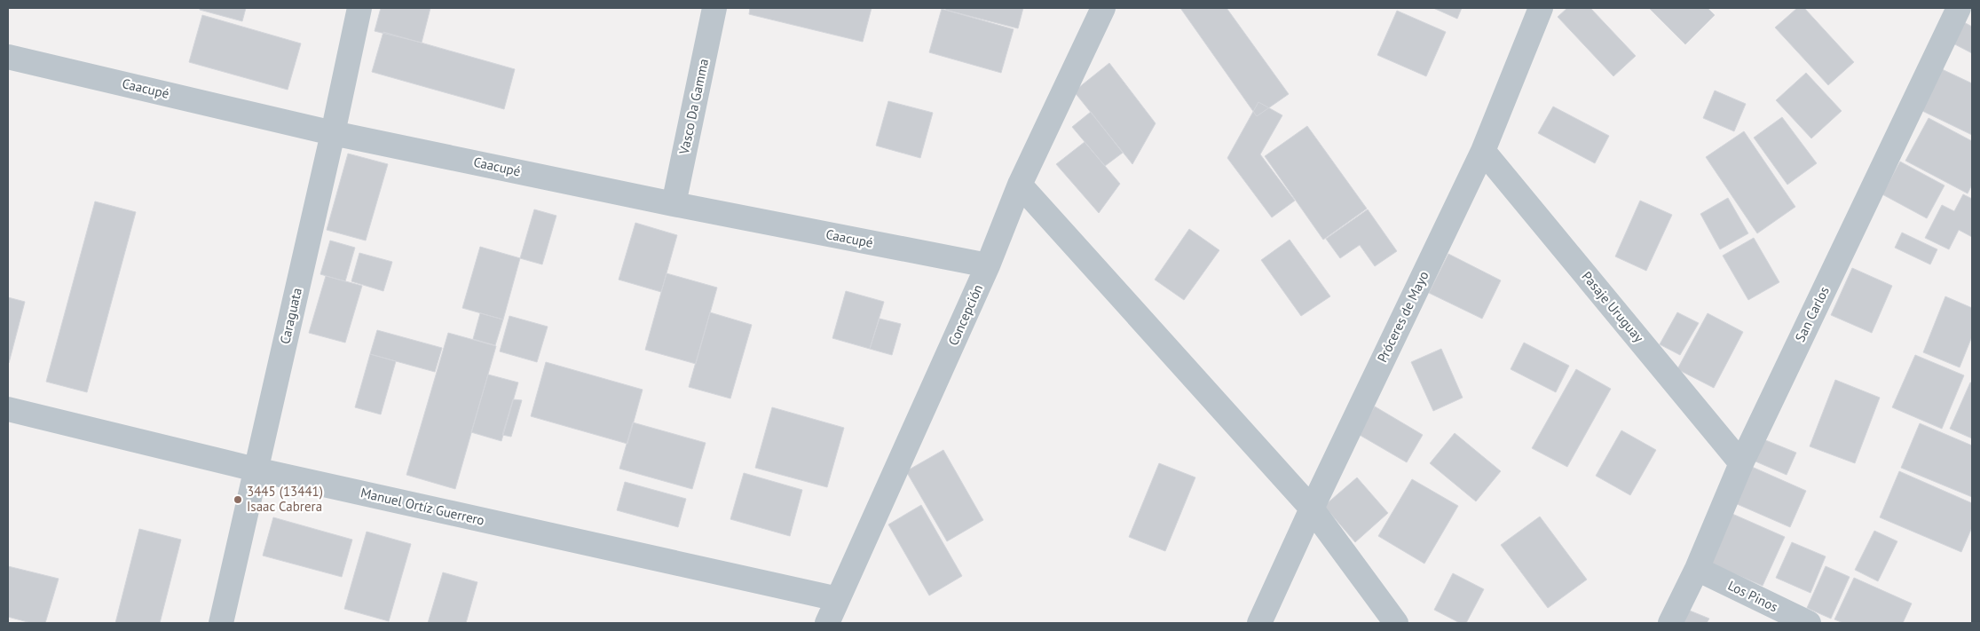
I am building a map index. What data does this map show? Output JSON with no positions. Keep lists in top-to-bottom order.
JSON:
{
  "streets": {
    "street": [
      "Caacupé",
      "Vasco Da Gamma",
      "Pasaje Uruguay",
      "San Carlos",
      "Concepción",
      "Caraguata",
      "Próceres de Mayo",
      "Manuel Ortíz Guerrero",
      "Los Pinos"
    ]
  },
  "crossings": [
    ["Caacupé", "Vasco Da Gamma"],
    ["Caacupé", "Concepción"],
    ["Caacupé", "Caraguata"],
    ["Pasaje Uruguay", "San Carlos"],
    ["Pasaje Uruguay", "Próceres de Mayo"],
    ["San Carlos", "Los Pinos"],
    ["Concepción", "Manuel Ortíz Guerrero"],
    ["Caraguata", "Manuel Ortíz Guerrero"]
  ],
  "places": ["3445 (13441) Isaac Cabrera"]
}
